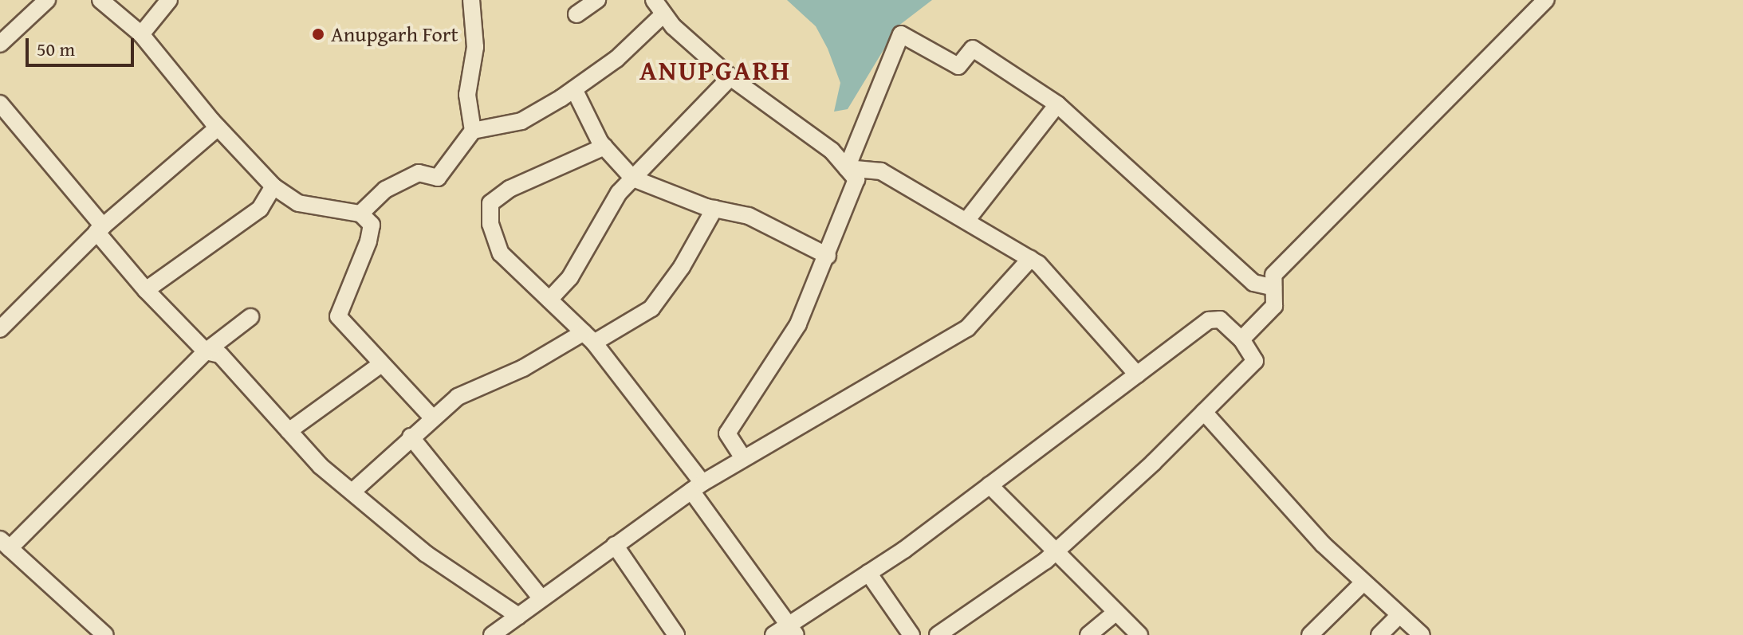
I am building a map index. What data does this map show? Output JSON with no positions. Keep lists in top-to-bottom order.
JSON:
{
  "districts": ["ANUPGARH"],
  "places": ["Anupgarh Fort"],
  "scale_bar": "50 m"
}
